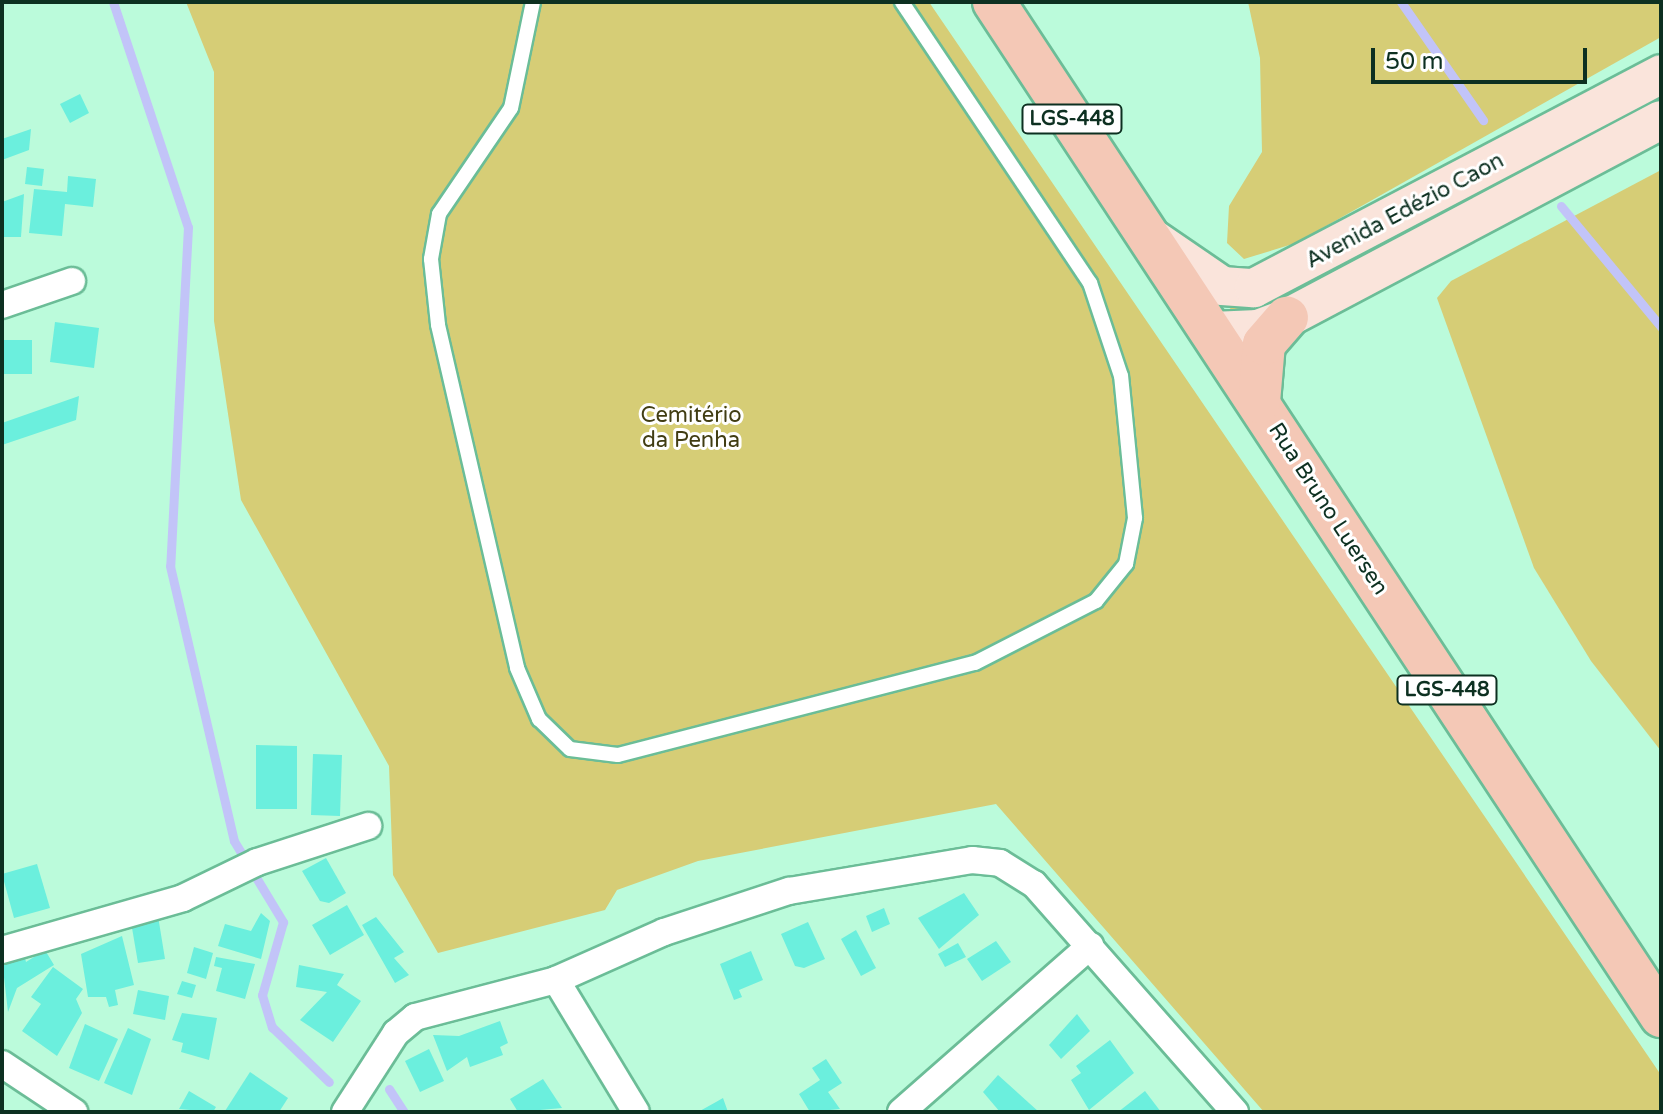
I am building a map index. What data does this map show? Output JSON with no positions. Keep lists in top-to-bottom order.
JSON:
{
  "streets": {
    "main road": ["LGS-448", "Avenida Edézio Caon", "Rua Bruno Luersen"]
  },
  "crossings": [
    ["Avenida Edézio Caon", "Rua Bruno Luersen"]
  ],
  "parks": ["Cemitério da Penha"],
  "scale_bar": "50 m"
}
